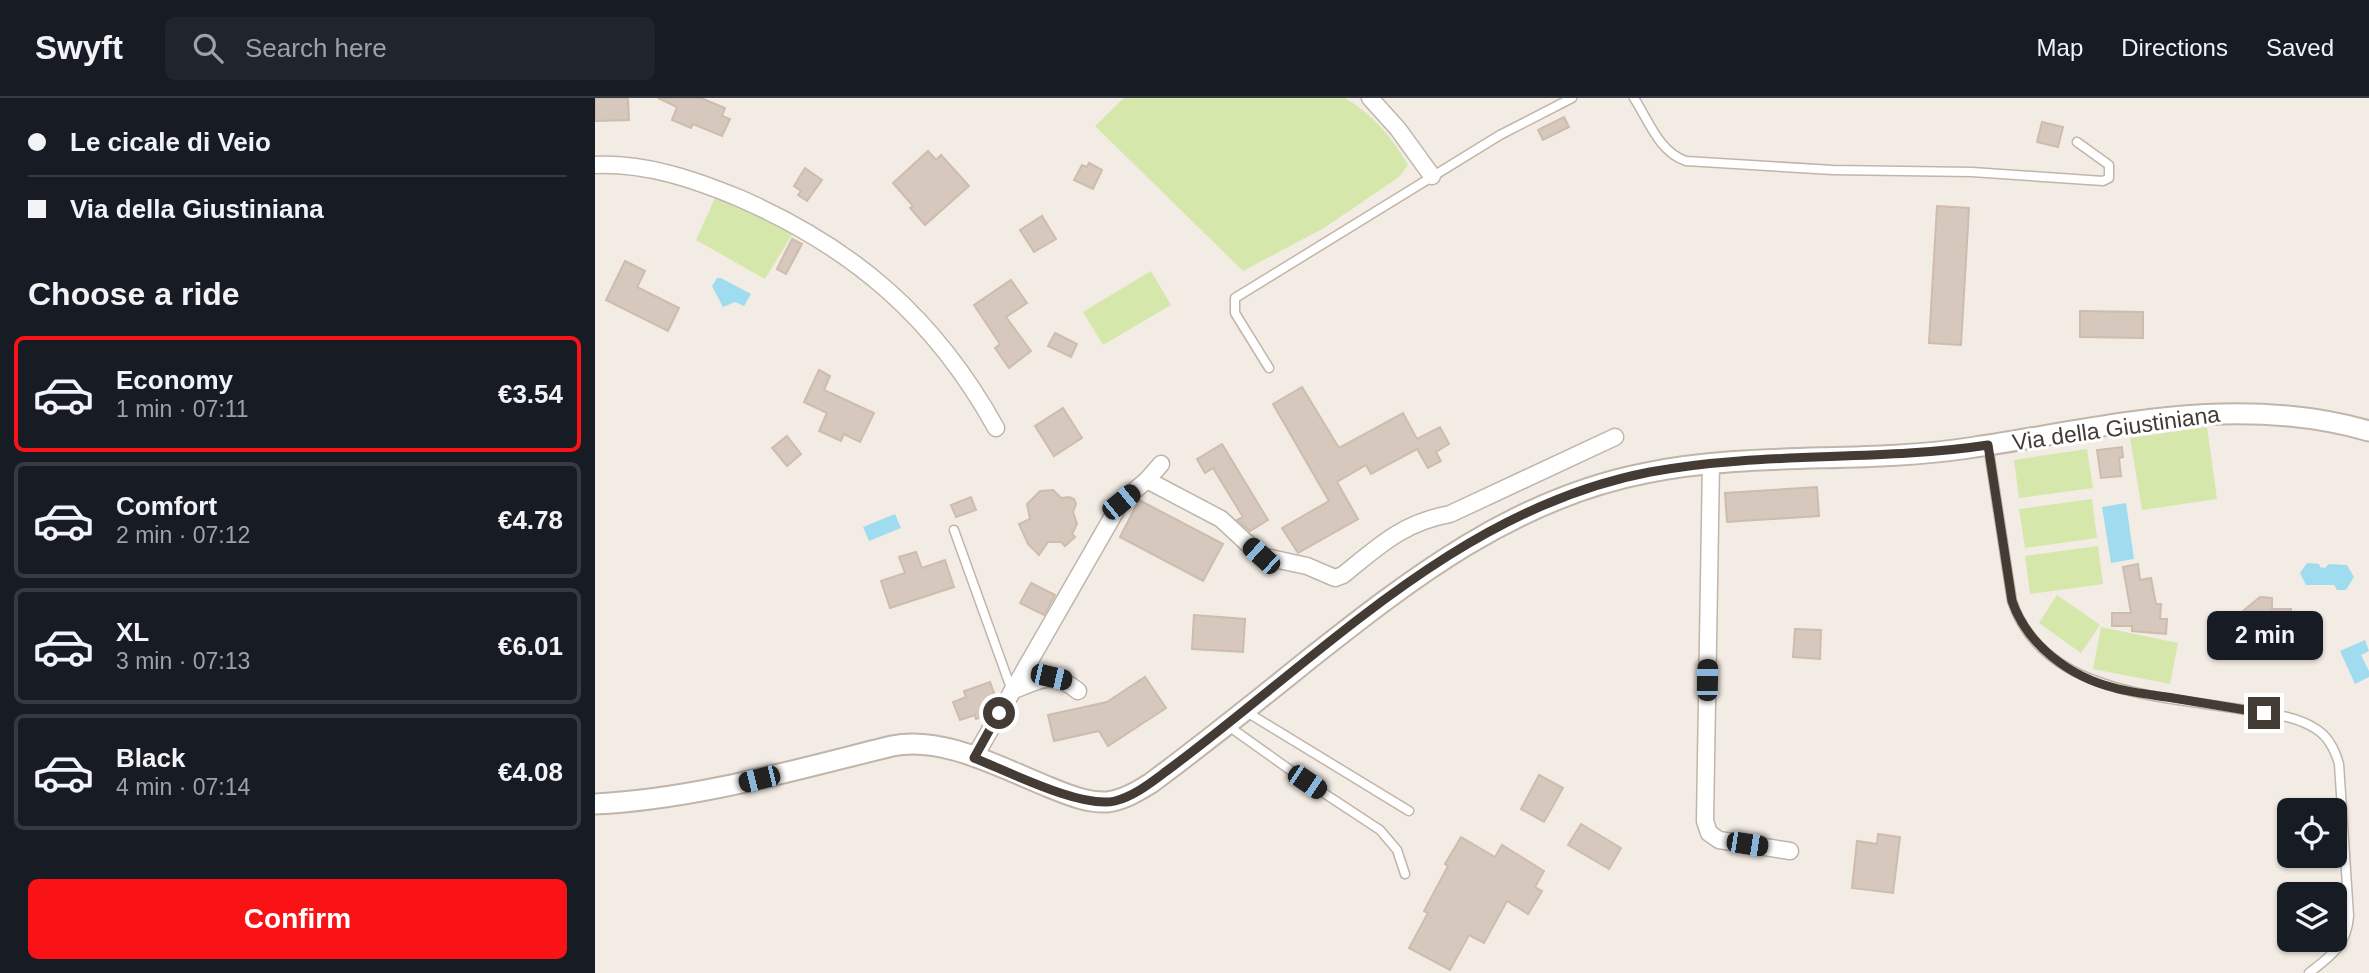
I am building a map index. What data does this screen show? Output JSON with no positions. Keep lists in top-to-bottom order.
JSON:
{
  "streets": {
    "street": ["Via della Giustiniana"]
  },
  "page": {
    "header": "Swyft",
    "search": "Search here",
    "nav": ["Map", "Directions", "Saved"],
    "banner": ["Le cicale di Veio", "Via della Giustiniana"],
    "heading": "Choose a ride",
    "list": [
      {
        "name": "Economy",
        "note": "1 min · 07:11",
        "value": "€3.54"
      },
      {
        "name": "Comfort",
        "note": "2 min · 07:12",
        "value": "€4.78"
      },
      {
        "name": "XL",
        "note": "3 min · 07:13",
        "value": "€6.01"
      },
      {
        "name": "Black",
        "note": "4 min · 07:14",
        "value": "€4.08"
      }
    ],
    "bubble": "2 min",
    "buttons": "Confirm"
  }
}
